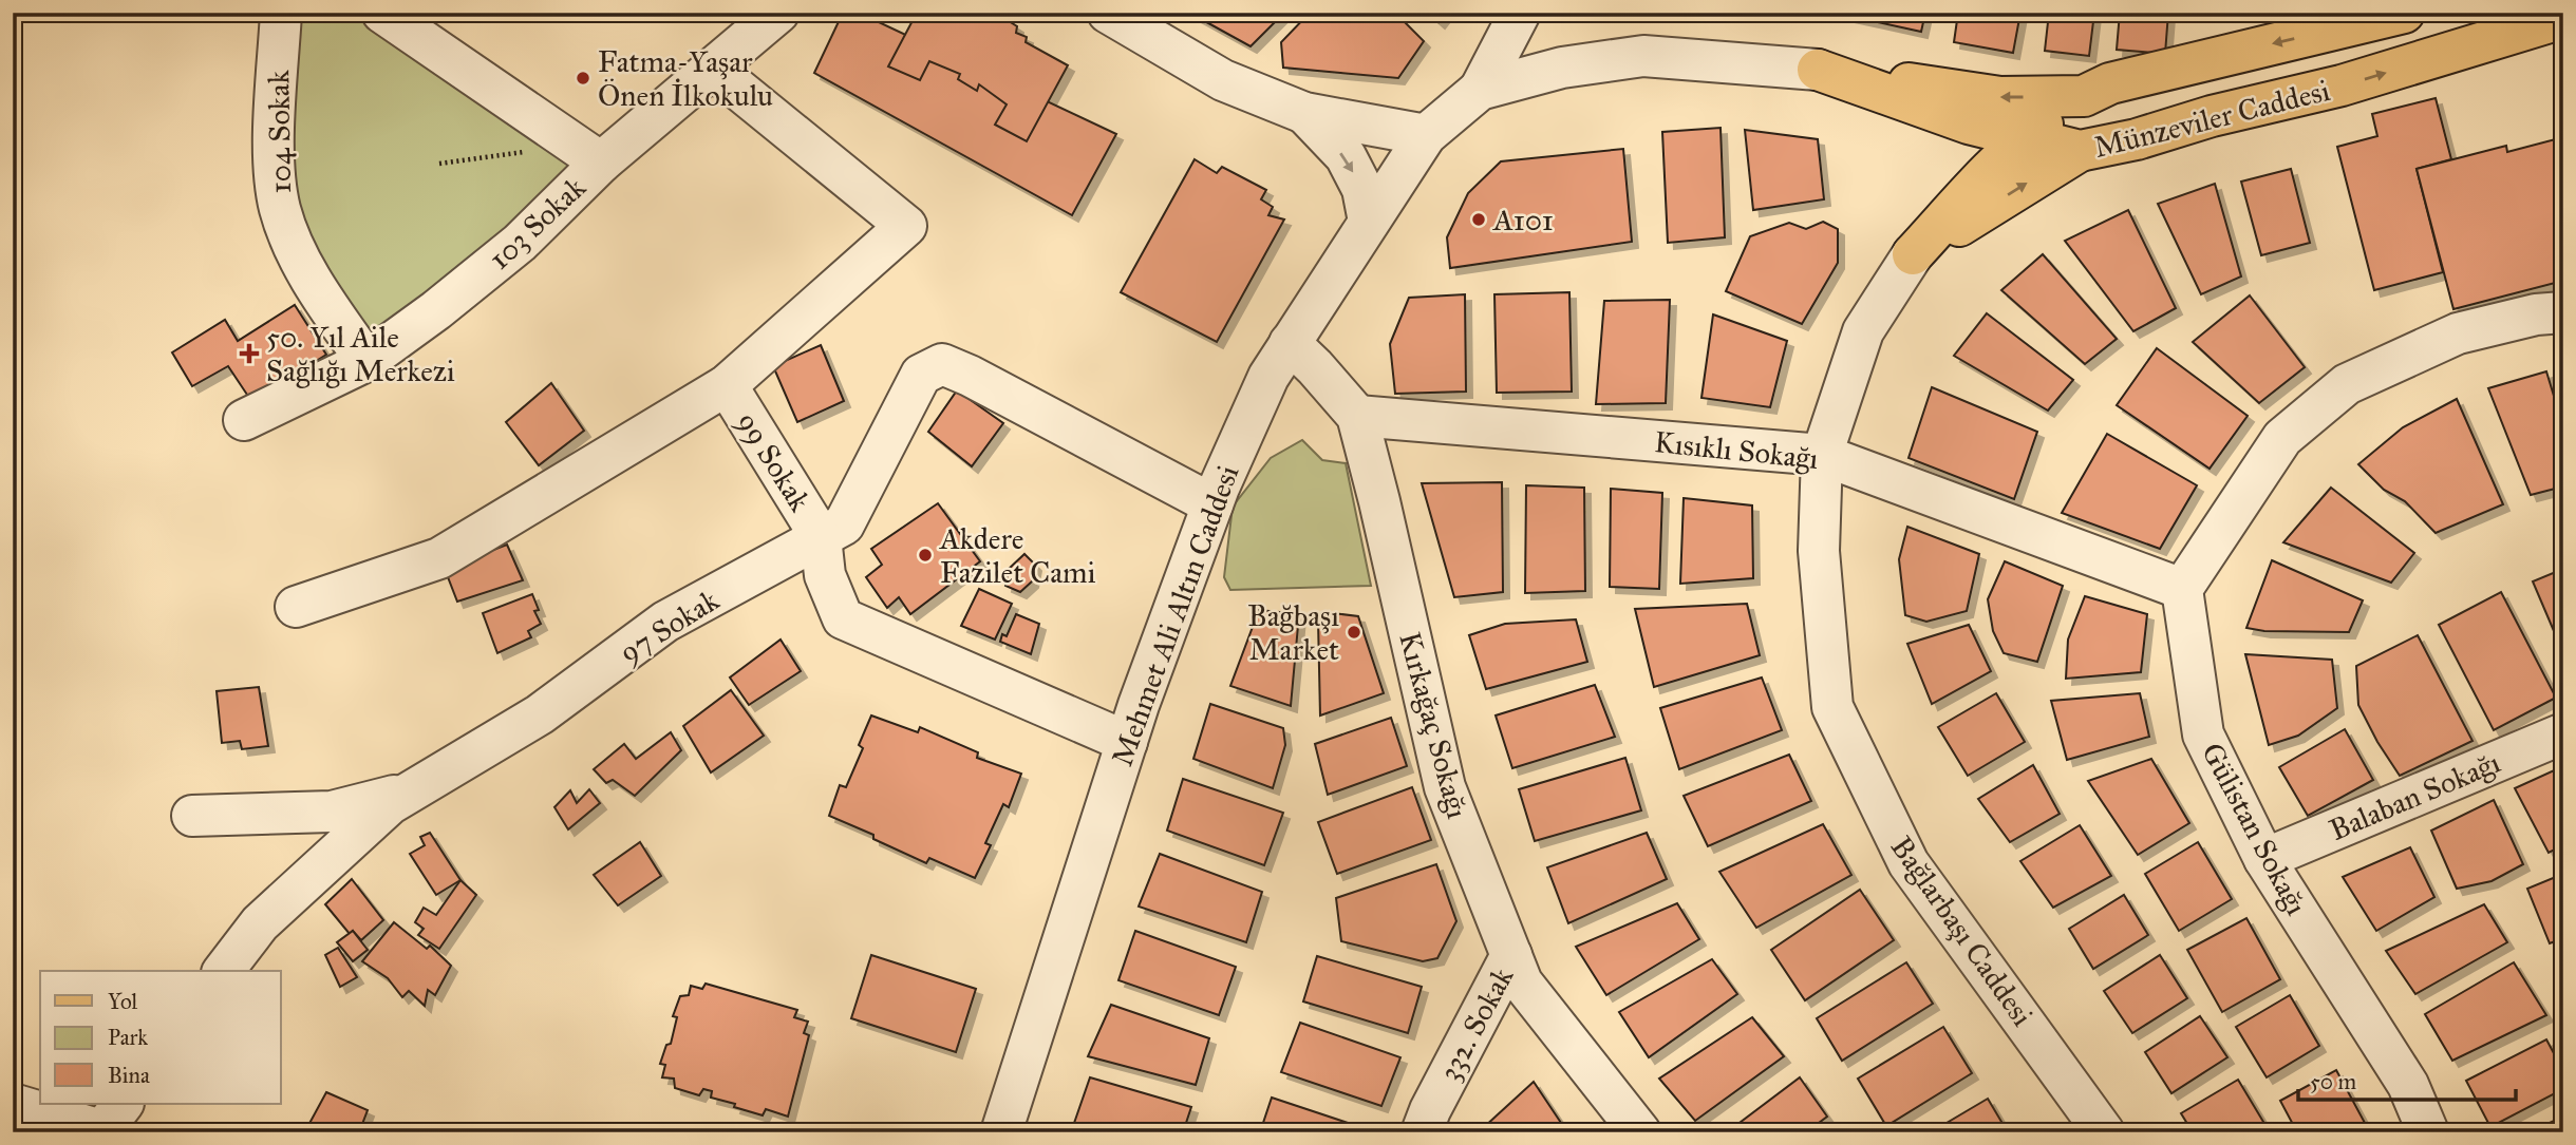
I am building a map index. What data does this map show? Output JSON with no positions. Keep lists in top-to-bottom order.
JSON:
{
  "streets": {
    "main road": ["Münzeviler Caddesi", "Bağlarbaşı Caddesi"],
    "street": [
      "104 Sokak",
      "103 Sokak",
      "Kısıklı Sokağı",
      "99 Sokak",
      "Mehmet Ali Altın Caddesi",
      "97 Sokak",
      "Kırkağaç Sokağı",
      "Balaban Sokağı",
      "Gülistan Sokağı",
      "332. Sokak"
    ]
  },
  "crossings": [
    ["Münzeviler Caddesi", "Mehmet Ali Altın Caddesi"],
    ["Münzeviler Caddesi", "Bağlarbaşı Caddesi"],
    ["104 Sokak", "103 Sokak"],
    ["Kısıklı Sokağı", "Kırkağaç Sokağı"],
    ["Kısıklı Sokağı", "Gülistan Sokağı"],
    ["Kısıklı Sokağı", "Bağlarbaşı Caddesi"],
    ["99 Sokak", "97 Sokak"],
    ["Mehmet Ali Altın Caddesi", "97 Sokak"],
    ["Mehmet Ali Altın Caddesi", "Kırkağaç Sokağı"],
    ["Kırkağaç Sokağı", "332. Sokak"],
    ["Balaban Sokağı", "Gülistan Sokağı"]
  ],
  "places": {
    "other": [
      "Fatma-Yaşar Önen İlkokulu",
      "A101",
      "Akdere Fazilet Cami",
      "Bağbaşı Market"
    ],
    "health": ["50. Yıl Aile Sağlığı Merkezi"]
  },
  "legend": ["Yol", "Park", "Bina"],
  "scale_bar": "50 m"
}
